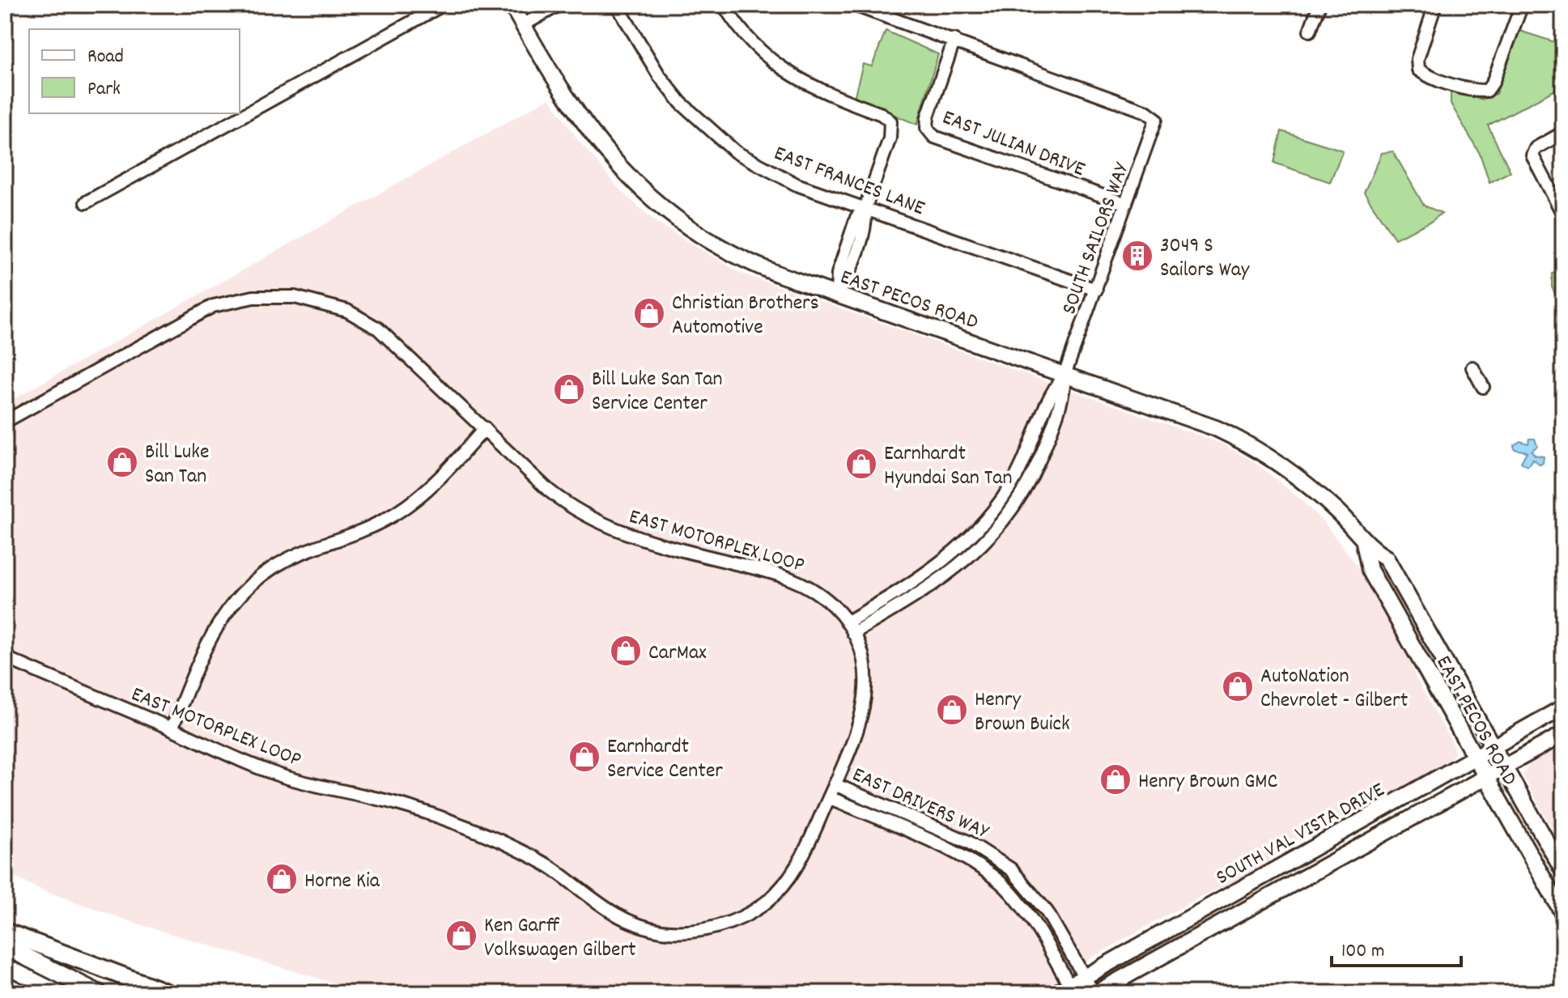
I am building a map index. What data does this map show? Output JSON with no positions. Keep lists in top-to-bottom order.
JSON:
{
  "streets": {
    "main road": ["EAST PECOS ROAD", "SOUTH VAL VISTA DRIVE"],
    "street": [
      "EAST JULIAN DRIVE",
      "EAST FRANCES LANE",
      "SOUTH SAILORS WAY",
      "EAST MOTORPLEX LOOP",
      "EAST DRIVERS WAY"
    ]
  },
  "crossings": [
    ["EAST JULIAN DRIVE", "SOUTH SAILORS WAY"],
    ["EAST FRANCES LANE", "SOUTH SAILORS WAY"],
    ["SOUTH SAILORS WAY", "EAST PECOS ROAD"],
    ["EAST PECOS ROAD", "SOUTH VAL VISTA DRIVE"],
    ["EAST MOTORPLEX LOOP", "EAST DRIVERS WAY"],
    ["EAST DRIVERS WAY", "SOUTH VAL VISTA DRIVE"]
  ],
  "places": {
    "building": ["3049 S Sailors Way"],
    "shop": [
      "Christian Brothers Automotive",
      "Bill Luke San Tan Service Center",
      "Bill Luke San Tan",
      "Earnhardt Hyundai San Tan",
      "CarMax",
      "AutoNation Chevrolet - Gilbert",
      "Henry Brown Buick",
      "Earnhardt Service Center",
      "Henry Brown GMC",
      "Horne Kia",
      "Ken Garff Volkswagen Gilbert"
    ]
  },
  "legend": ["Road", "Park"],
  "scale_bar": "100 m"
}
